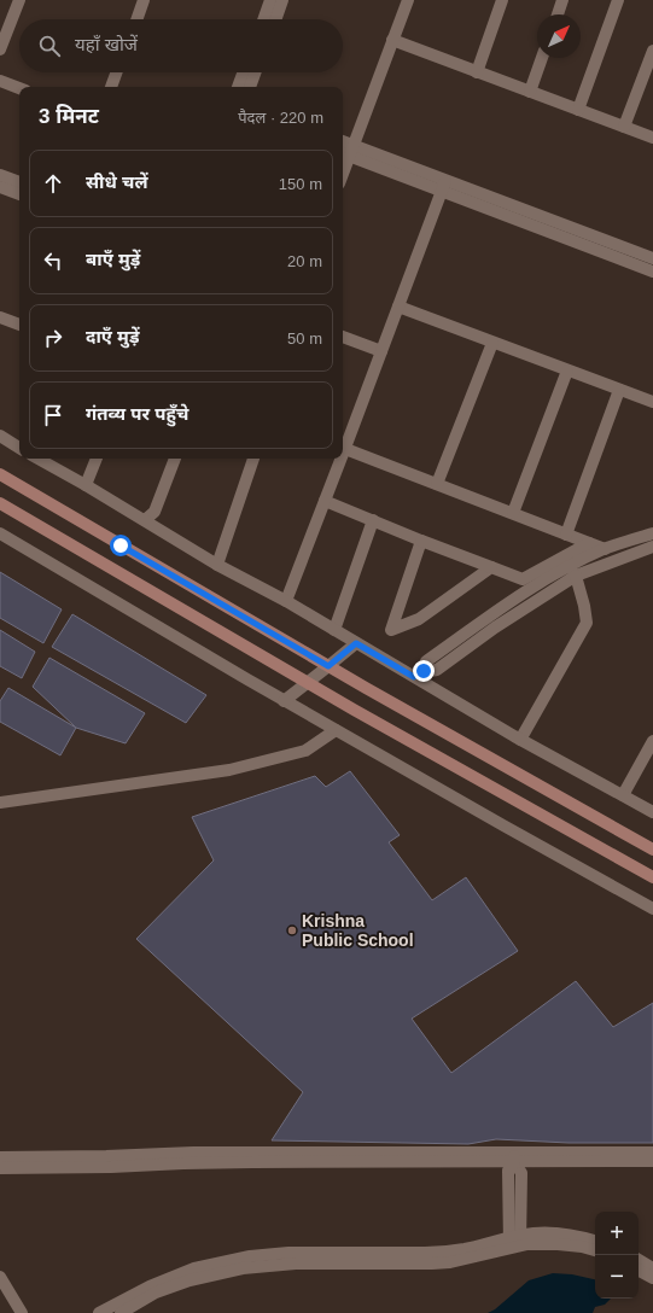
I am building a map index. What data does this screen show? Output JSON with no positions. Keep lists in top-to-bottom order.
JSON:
{
  "places": ["Krishna Public School"],
  "north": "top right",
  "page": {
    "search": "यहाँ खोजें",
    "heading": ["3 मिनट", "पैदल · 220 m"],
    "list": [
      ["सीधे चलें", "150 m"],
      ["बाएँ मुड़ें", "20 m"],
      ["दाएँ मुड़ें", "50 m"],
      "गंतव्य पर पहुँचे"
    ],
    "map_buttons": ["+", "−"]
  }
}
